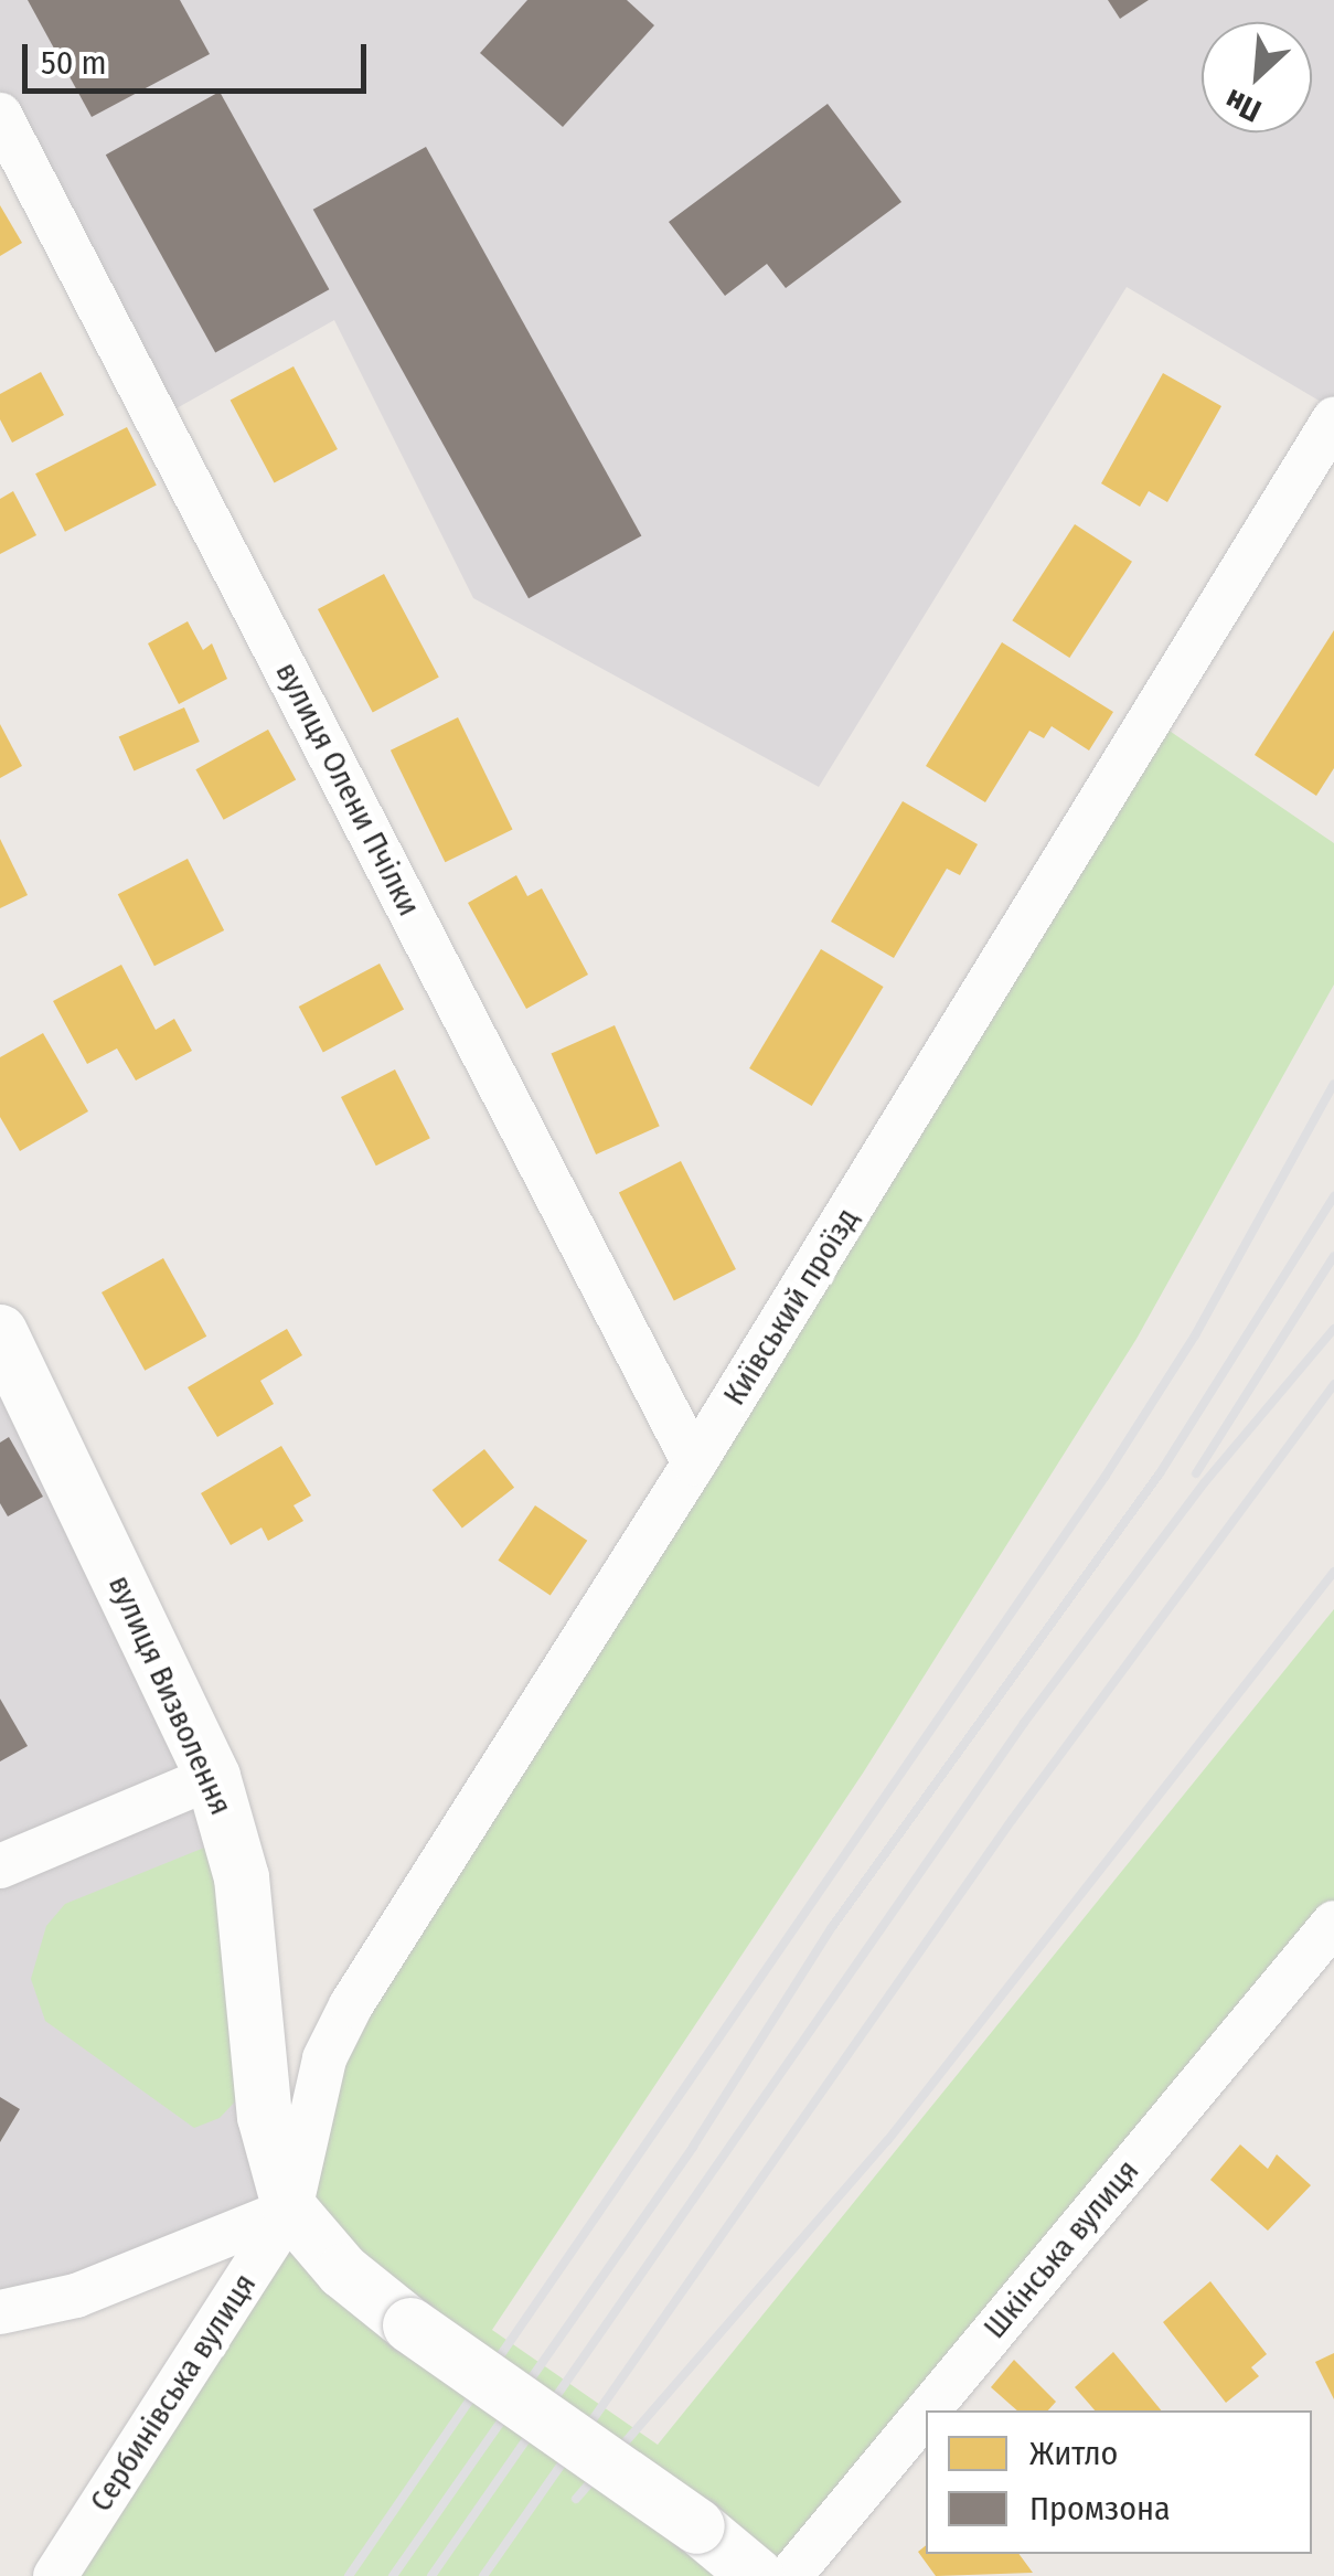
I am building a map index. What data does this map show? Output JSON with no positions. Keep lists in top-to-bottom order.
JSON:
{
  "streets": {
    "street": [
      "вулиця Олени Пчілки",
      "Київський проїзд",
      "вулиця Визволення",
      "Шкінська вулиця",
      "Сербинівська вулиця"
    ]
  },
  "crossings": [
    ["вулиця Олени Пчілки", "Київський проїзд"],
    ["Київський проїзд", "вулиця Визволення"],
    ["Київський проїзд", "Сербинівська вулиця"],
    ["вулиця Визволення", "Сербинівська вулиця"]
  ],
  "legend": ["Житло", "Промзона"],
  "scale_bar": "50 m",
  "north": "bottom left"
}
